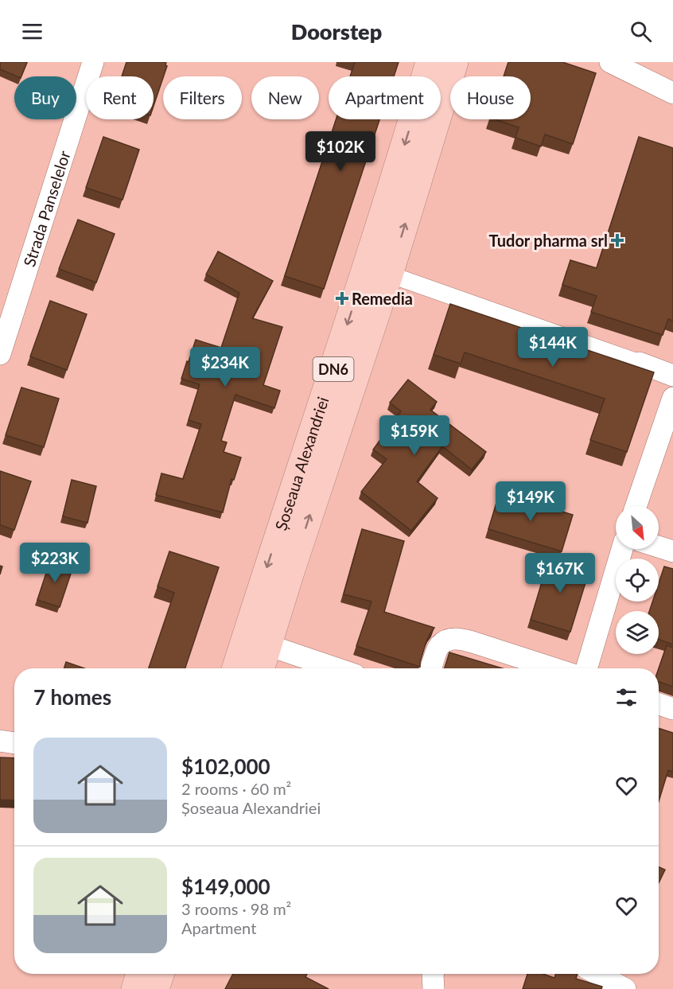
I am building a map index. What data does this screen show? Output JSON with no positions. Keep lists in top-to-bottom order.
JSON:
{
  "streets": {
    "highway": ["DN6", "Șoseaua Alexandriei"],
    "street": ["Strada Panselelor"]
  },
  "places": {
    "health": ["Tudor pharma srl", "Remedia"]
  },
  "north": "bottom right",
  "page": {
    "header": "Doorstep",
    "chip": [
      "Buy",
      "Rent",
      "Filters",
      "New",
      "Apartment",
      "House"
    ],
    "price": [
      "$102K",
      "$144K",
      "$234K",
      "$159K",
      "$149K",
      "$223K",
      "$167K"
    ],
    "heading": "7 homes",
    "list": [
      {
        "name": "$102,000",
        "note": "2 rooms · 60 m² · Șoseaua Alexandriei"
      },
      {
        "name": "$149,000",
        "note": "3 rooms · 98 m² · Apartment"
      }
    ]
  }
}
